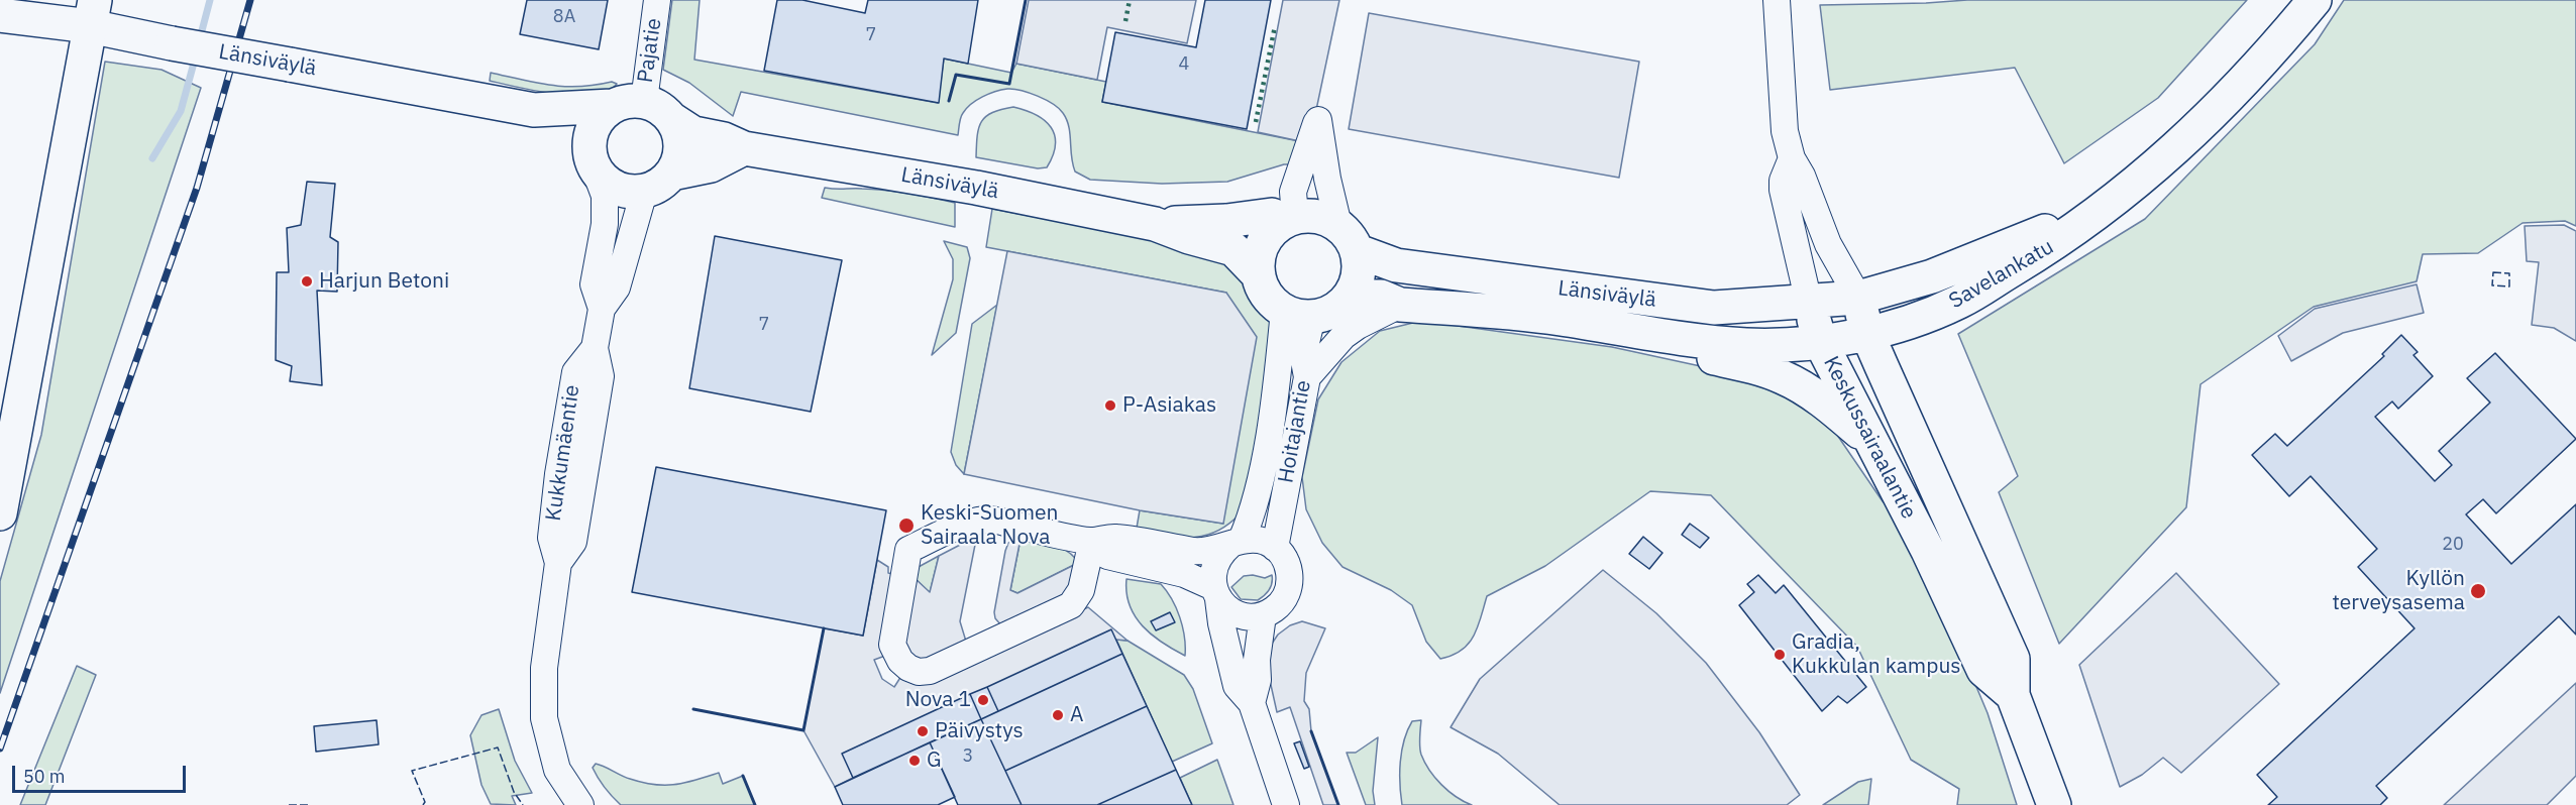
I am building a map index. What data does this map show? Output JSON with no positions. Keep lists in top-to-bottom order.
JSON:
{
  "streets": {
    "main road": ["Länsiväylä", "Savelankatu", "Keskussairaalantie"],
    "street": ["Pajatie", "Hoitajantie", "Kukkumäentie"]
  },
  "crossings": [
    ["Pajatie", "Länsiväylä"],
    ["Pajatie", "Kukkumäentie"],
    ["Länsiväylä", "Savelankatu"],
    ["Länsiväylä", "Hoitajantie"],
    ["Länsiväylä", "Keskussairaalantie"],
    ["Länsiväylä", "Kukkumäentie"],
    ["Savelankatu", "Keskussairaalantie"]
  ],
  "places": [
    "Harjun Betoni",
    "P-Asiakas",
    "Keski-Suomen Sairaala Nova",
    "Kyllön terveysasema",
    "Gradia, Kukkulan kampus",
    "Nova 1",
    "A",
    "Päivystys",
    "G"
  ],
  "house_numbers": [
    "8A",
    "7",
    "4",
    "7",
    "20",
    "3"
  ],
  "scale_bar": "50 m"
}
